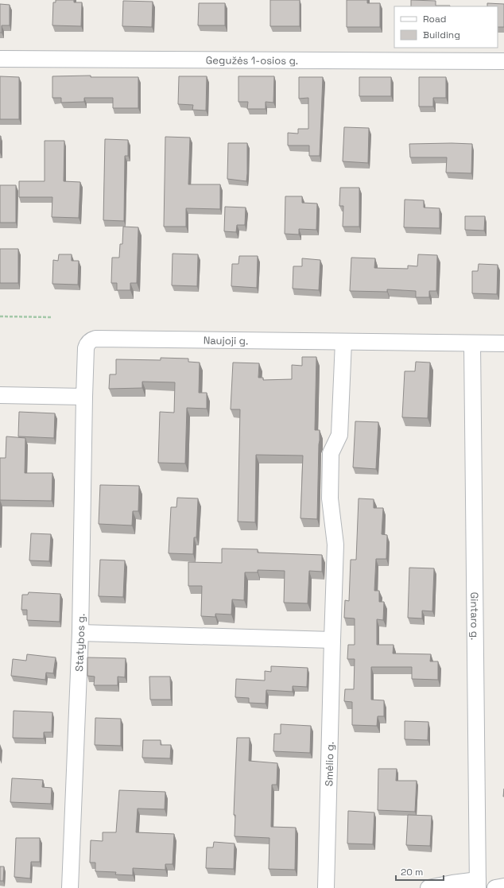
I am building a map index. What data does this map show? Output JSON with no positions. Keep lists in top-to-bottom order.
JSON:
{
  "streets": {
    "street": [
      "Gegužės 1-osios g.",
      "Naujoji g.",
      "Gintaro g.",
      "Statybos g.",
      "Smėlio g."
    ]
  },
  "crossings": [
    ["Naujoji g.", "Gintaro g."],
    ["Naujoji g.", "Statybos g."],
    ["Naujoji g.", "Smėlio g."]
  ],
  "legend": ["Road", "Building"],
  "scale_bar": "20 m"
}
